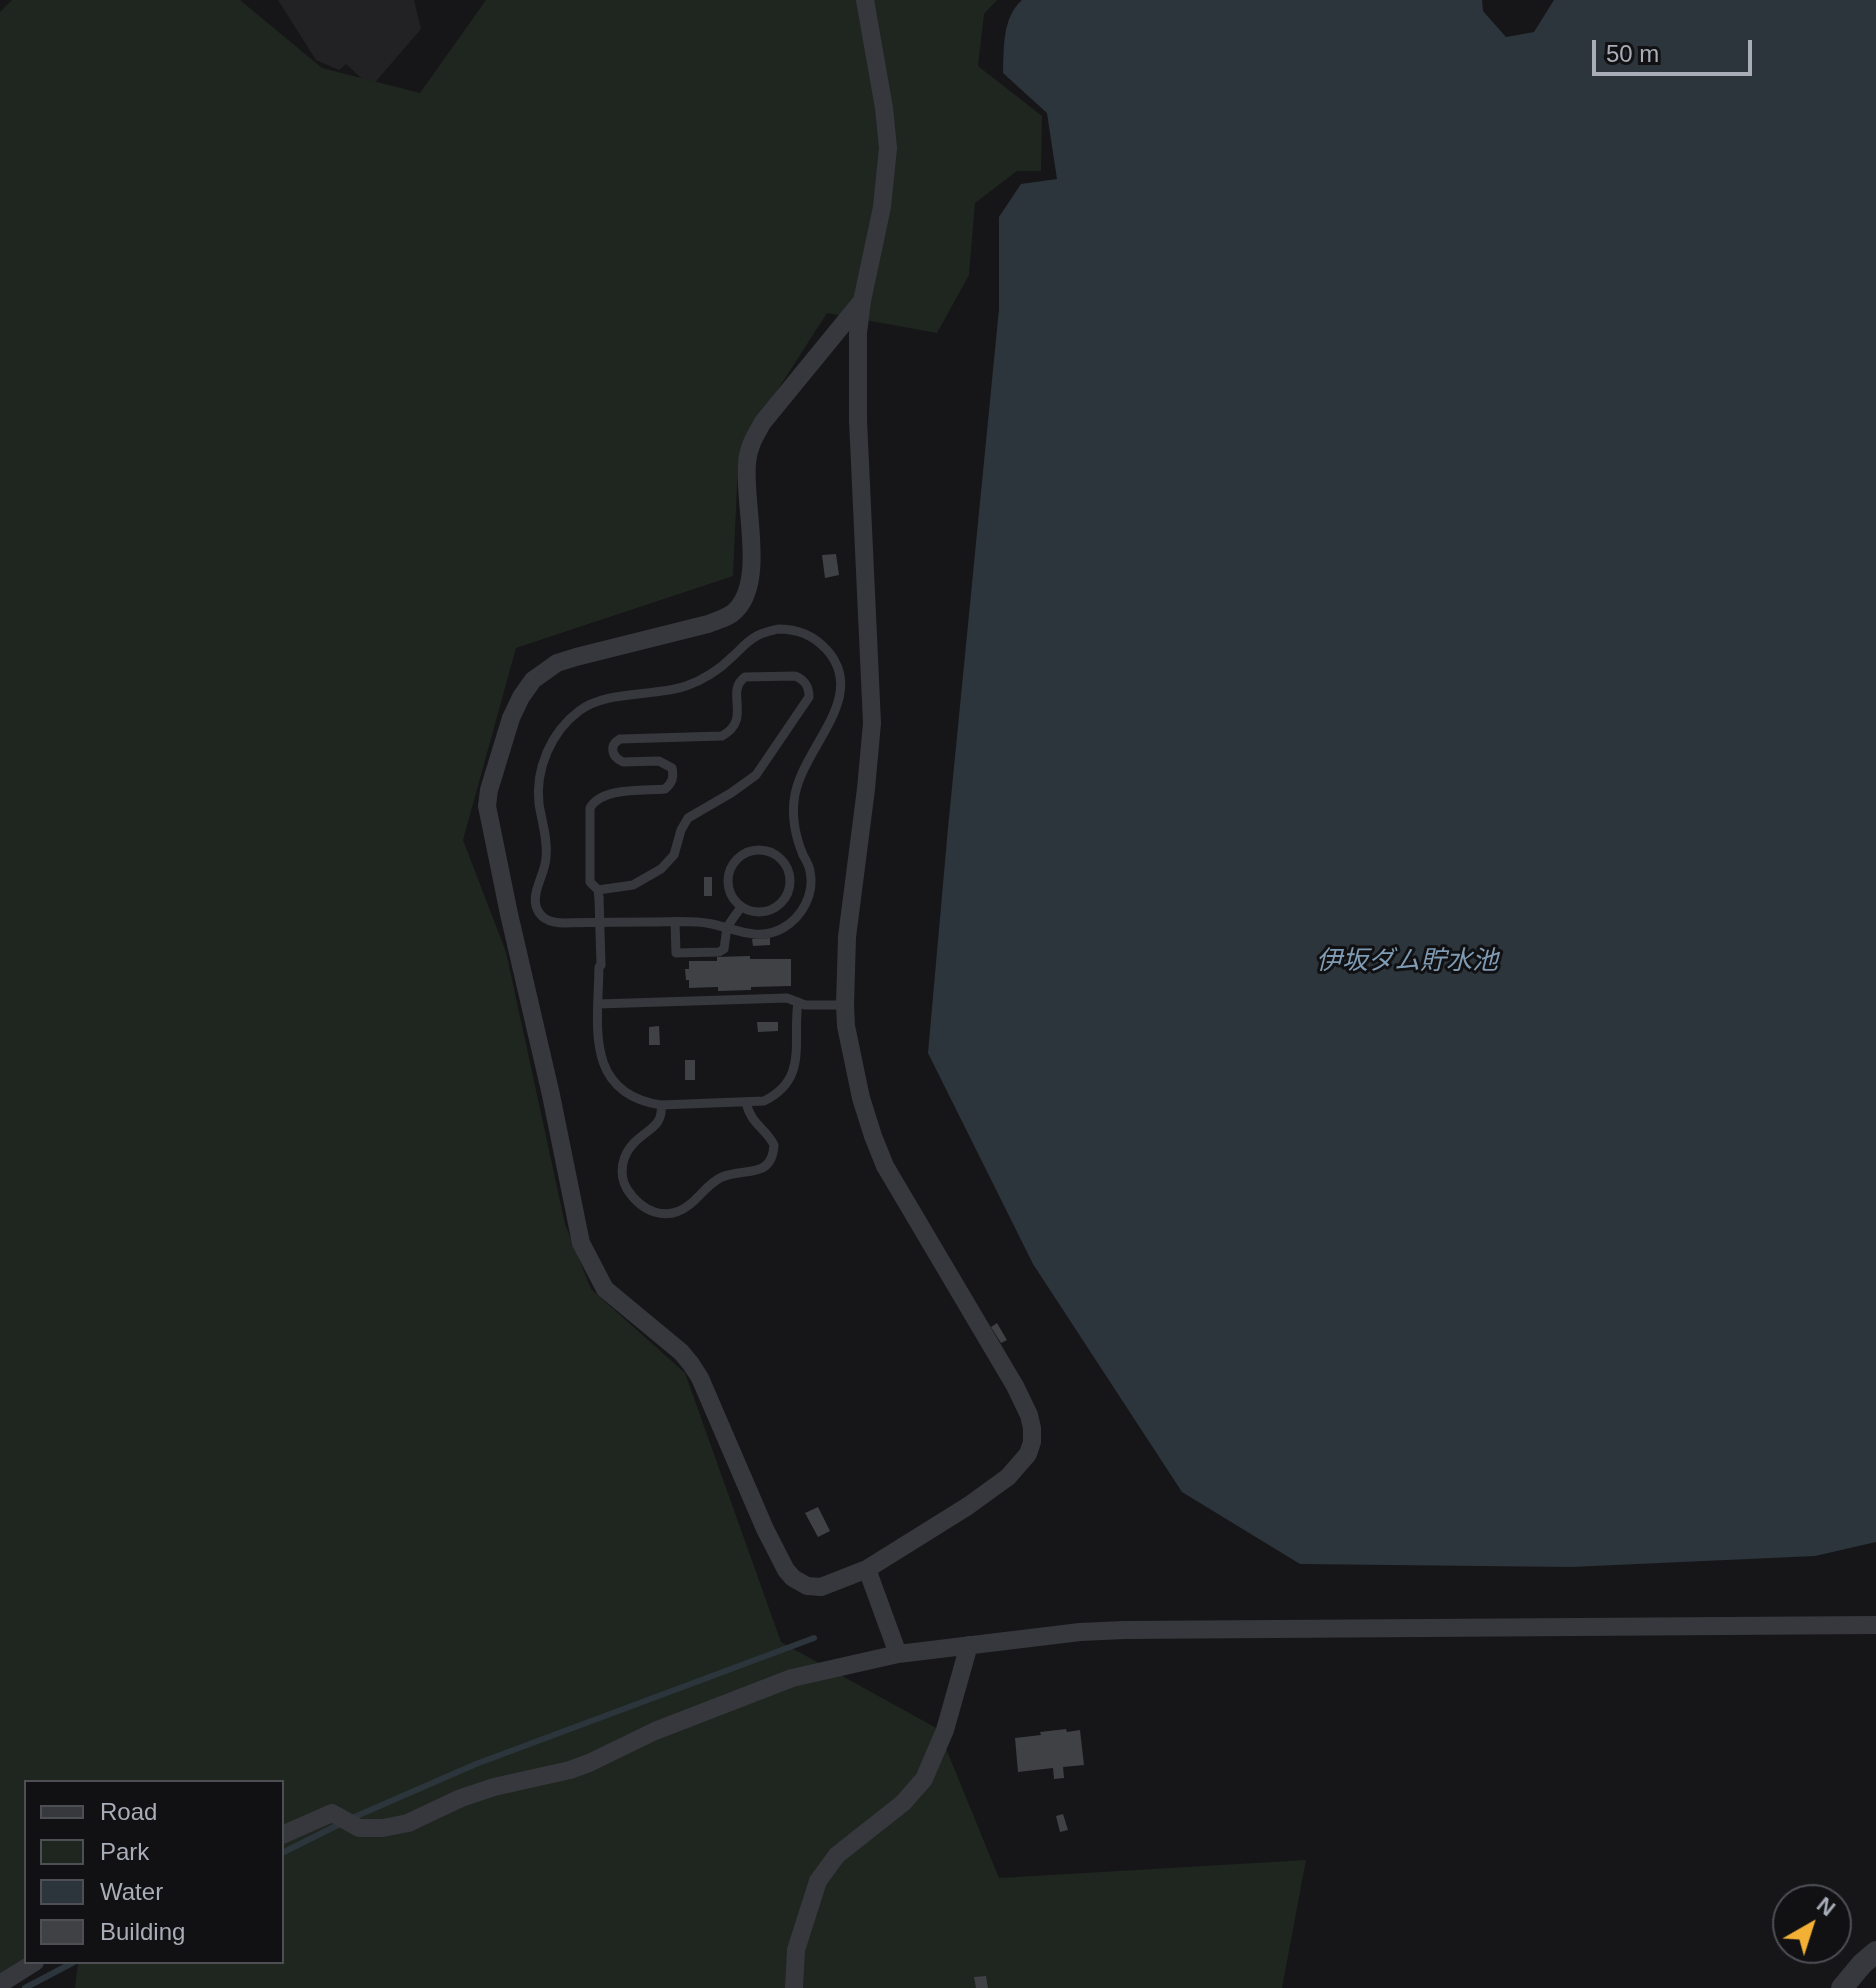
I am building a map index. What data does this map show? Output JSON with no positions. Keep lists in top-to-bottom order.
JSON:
{
  "water": ["伊坂ダム貯水池"],
  "legend": [
    "Road",
    "Park",
    "Water",
    "Building"
  ],
  "scale_bar": "50 m",
  "north": "top right"
}
